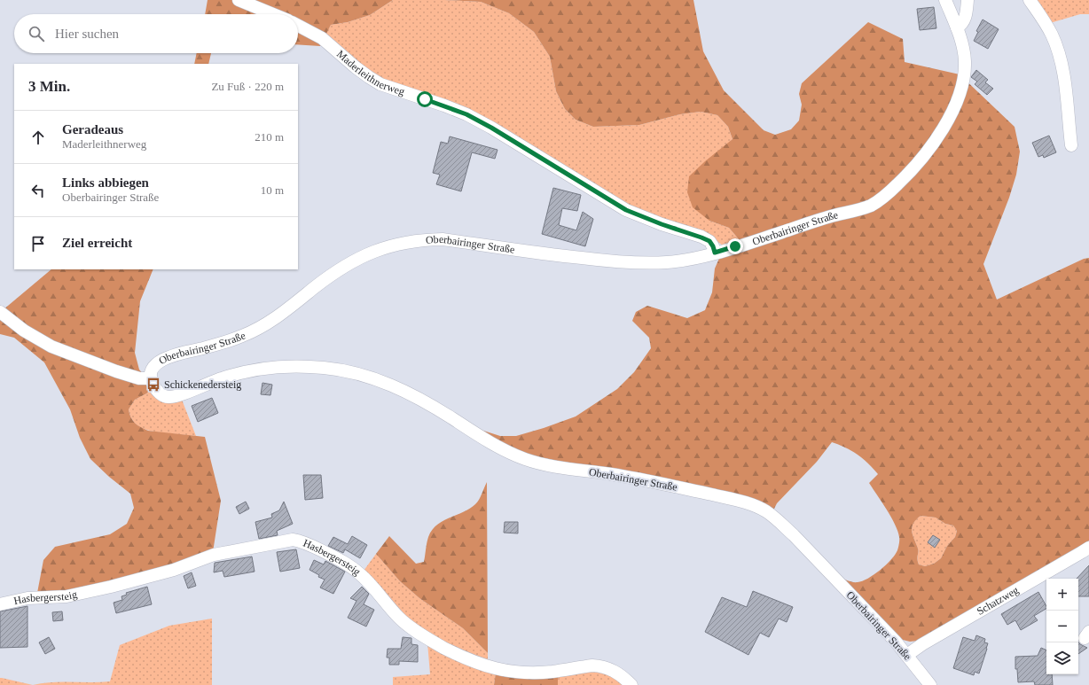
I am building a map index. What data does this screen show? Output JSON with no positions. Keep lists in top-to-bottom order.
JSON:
{
  "streets": {
    "street": [
      "Maderleithnerweg",
      "Oberbairinger Straße",
      "Hasbergersteig",
      "Schatzweg"
    ]
  },
  "crossings": [
    ["Maderleithnerweg", "Oberbairinger Straße"],
    ["Oberbairinger Straße", "Schatzweg"]
  ],
  "places": {
    "bus stop": ["Schickenedersteig"]
  },
  "page": {
    "search": "Hier suchen",
    "heading": ["3 Min.", "Zu Fuß · 220 m"],
    "list": [
      ["Geradeaus", "Maderleithnerweg", "210 m"],
      ["Links abbiegen", "Oberbairinger Straße", "10 m"],
      "Ziel erreicht"
    ],
    "map_buttons": ["+", "−"]
  }
}
